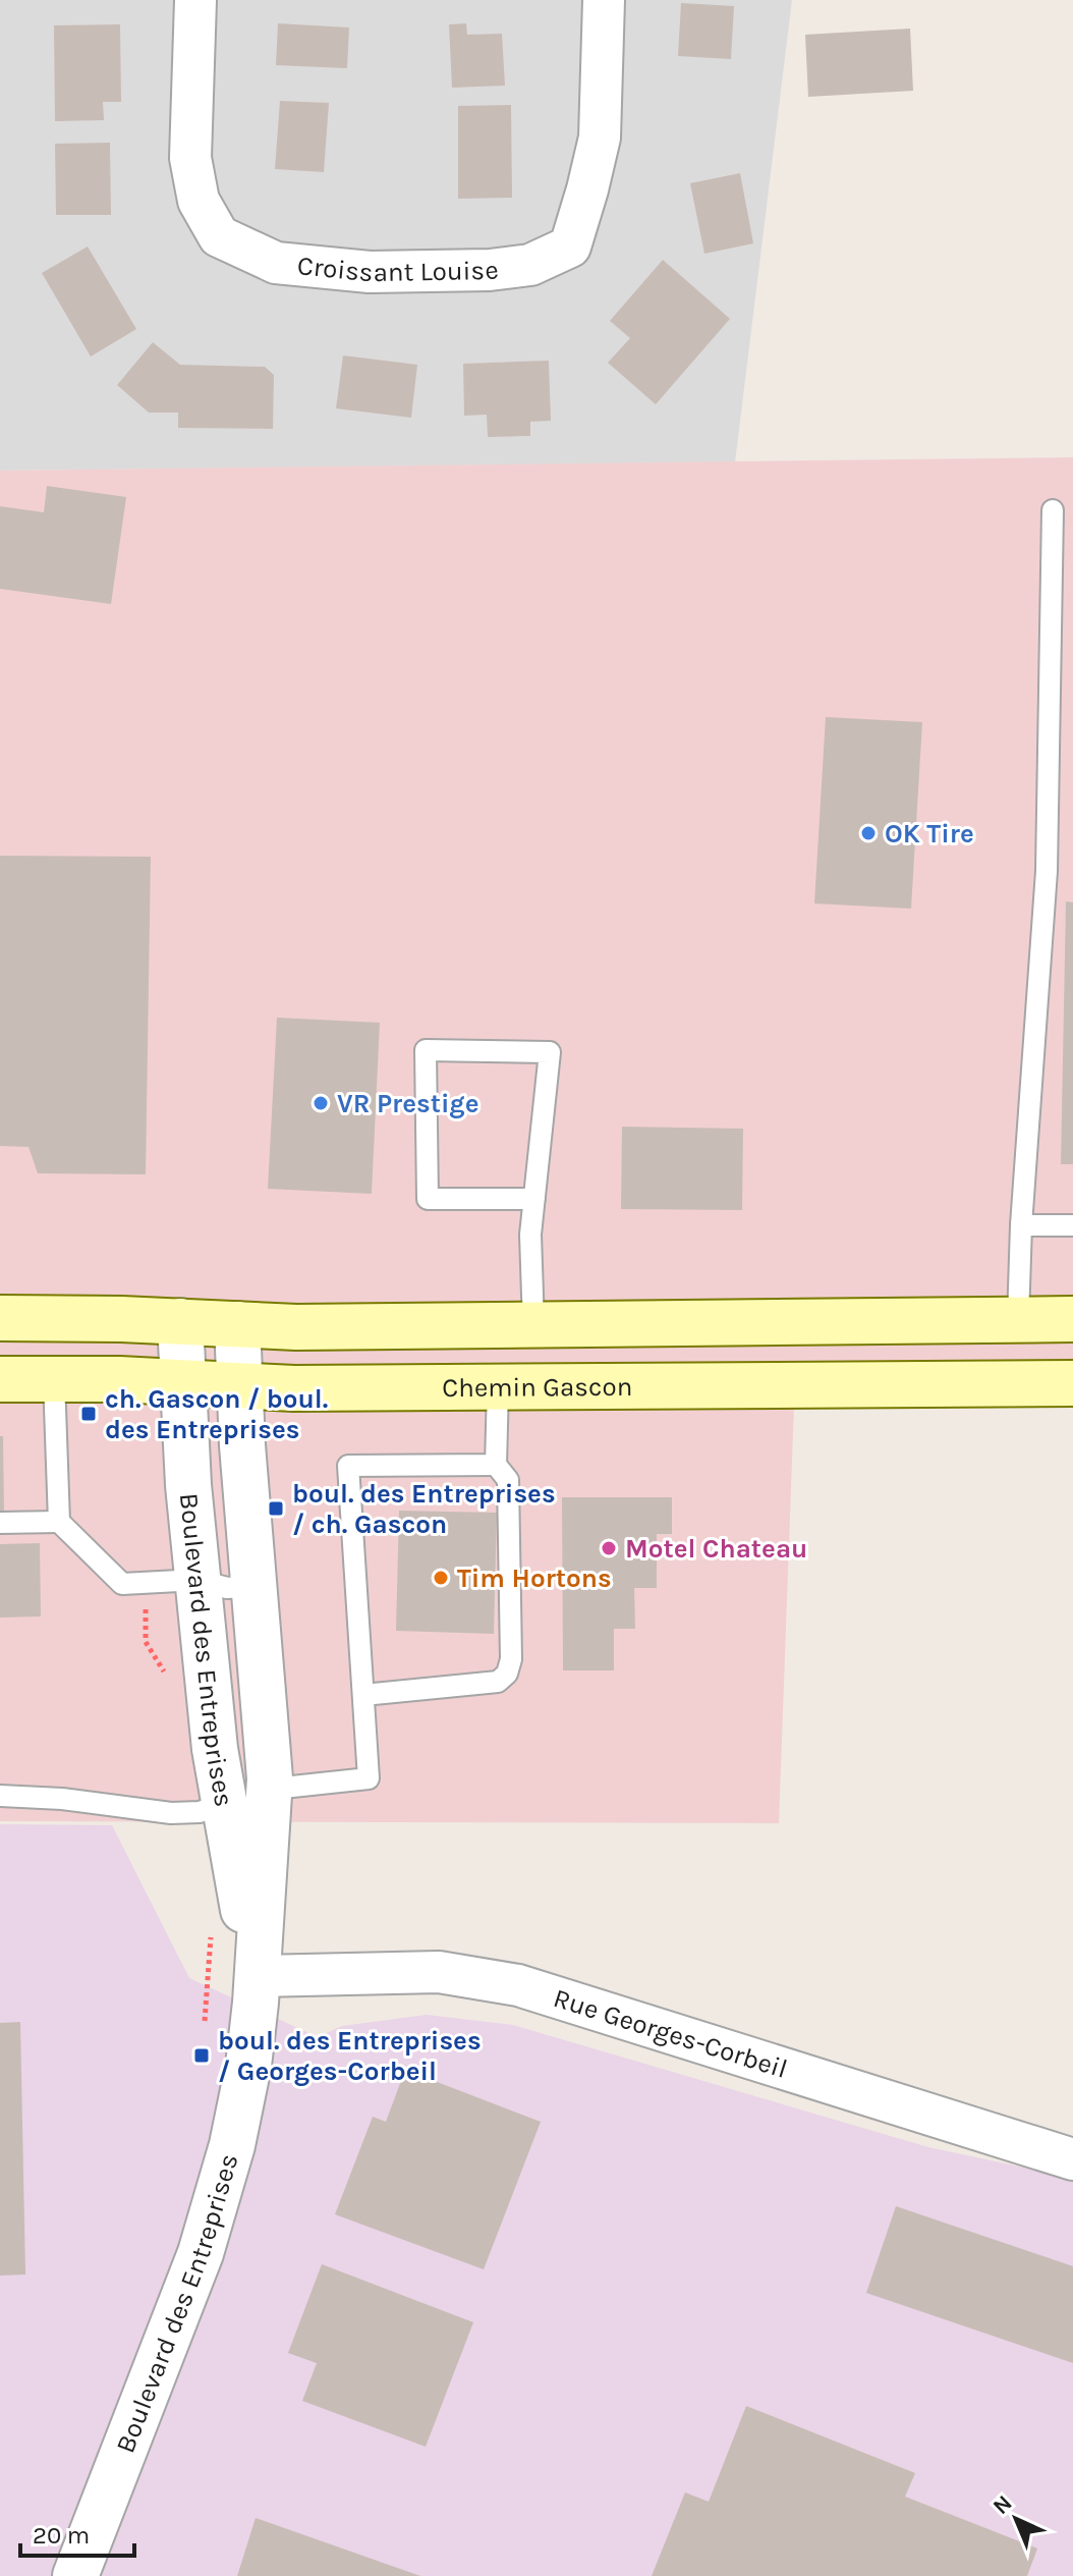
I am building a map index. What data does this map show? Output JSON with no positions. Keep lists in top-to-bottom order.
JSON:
{
  "streets": {
    "main road": ["Chemin Gascon"],
    "street": ["Croissant Louise", "Boulevard des Entreprises", "Rue Georges-Corbeil"]
  },
  "crossings": [
    ["Chemin Gascon", "Boulevard des Entreprises"],
    ["Boulevard des Entreprises", "Rue Georges-Corbeil"]
  ],
  "places": {
    "other": [
      "OK Tire",
      "VR Prestige",
      "Motel Chateau",
      "Tim Hortons"
    ],
    "transit": ["ch. Gascon / boul. des Entreprises", "boul. des Entreprises / ch. Gascon", "boul. des Entreprises / Georges-Corbeil"]
  },
  "scale_bar": "20 m",
  "north": "top left"
}
